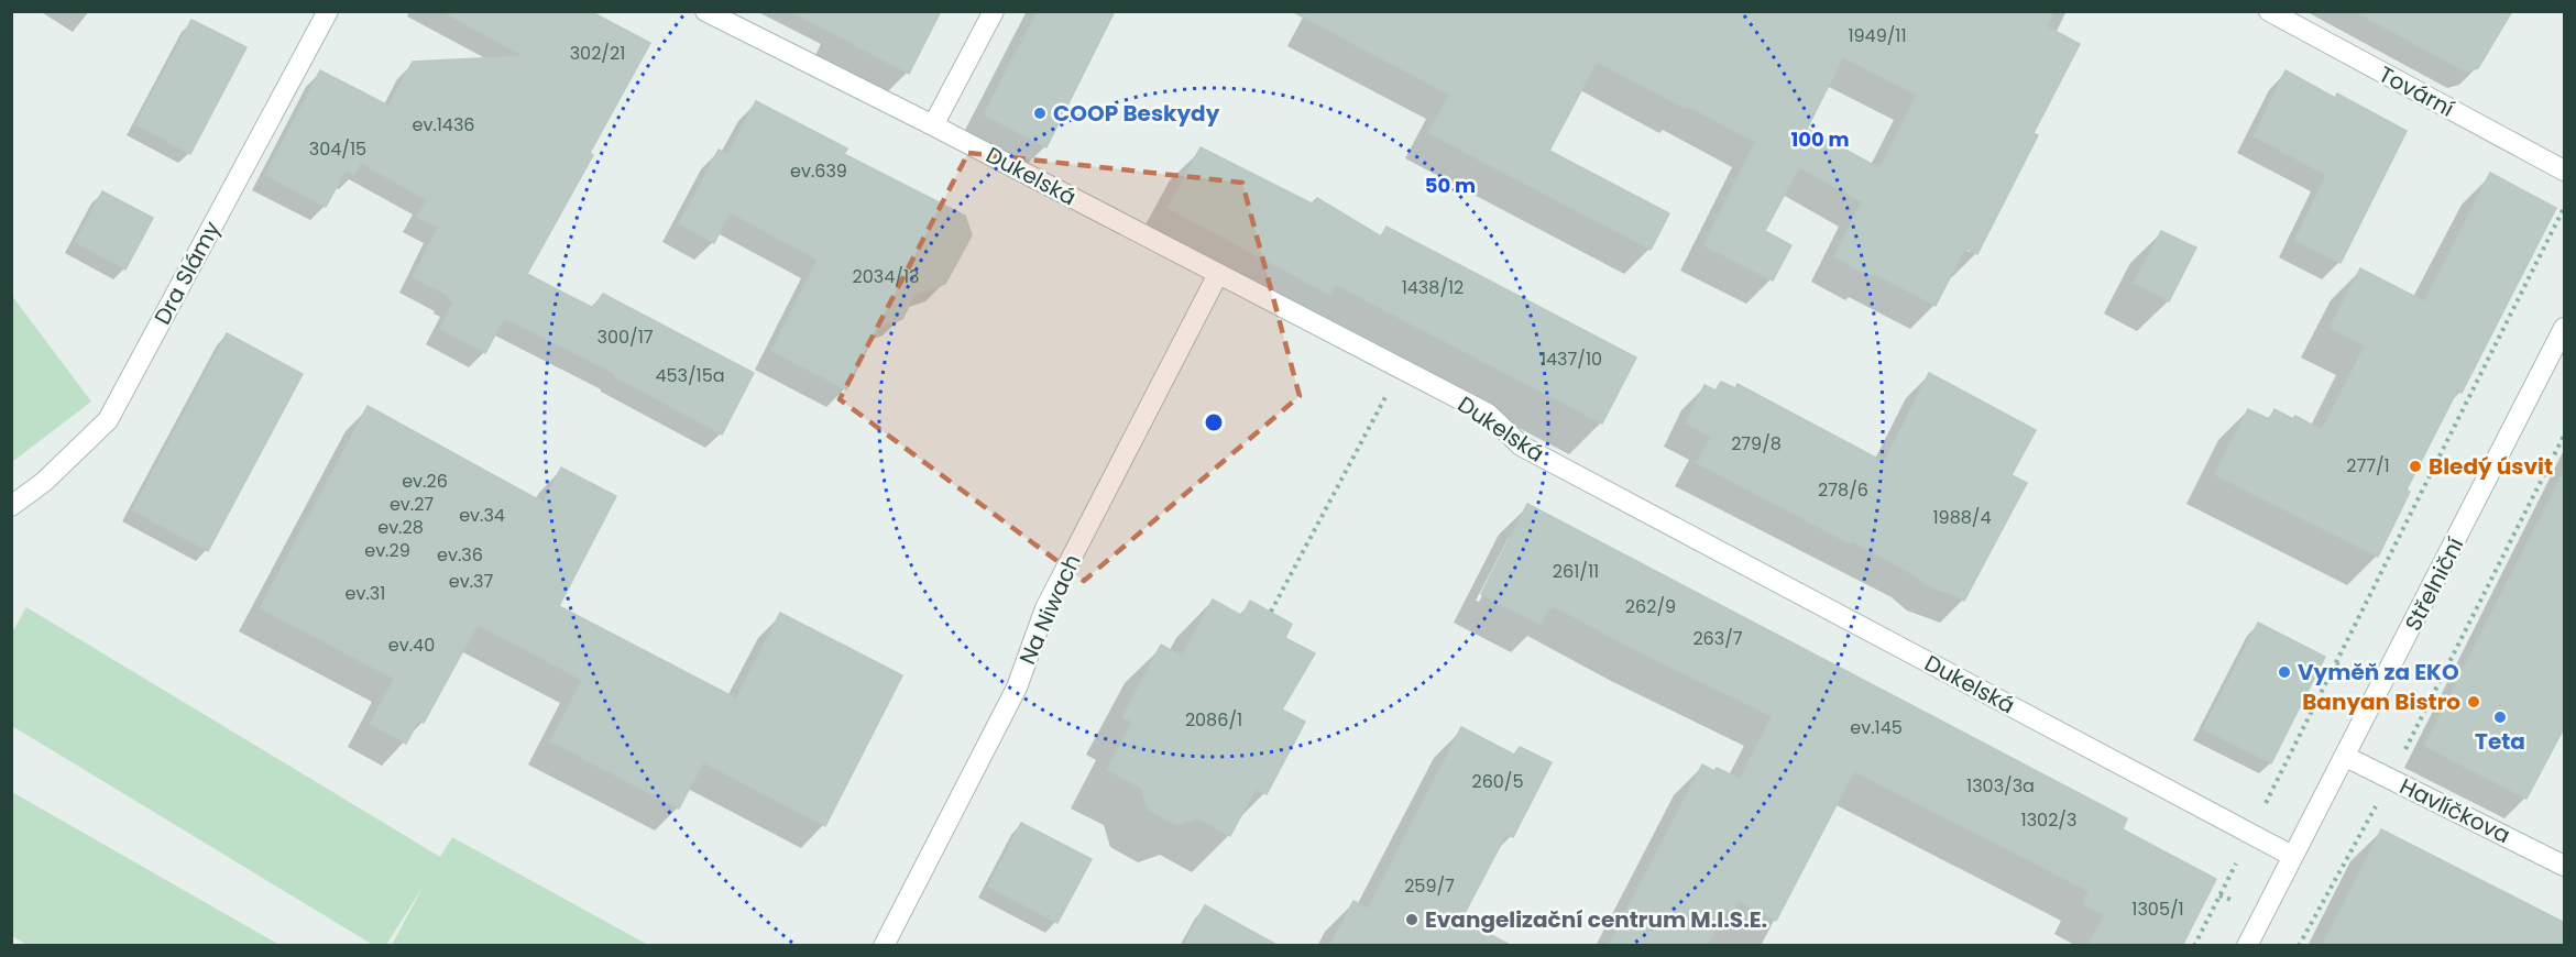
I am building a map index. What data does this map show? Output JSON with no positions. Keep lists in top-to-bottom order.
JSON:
{
  "streets": {
    "street": [
      "Tovární",
      "Dukelská",
      "Dra Slámy",
      "Střelniční",
      "Na Niwach",
      "Havlíčkova"
    ]
  },
  "crossings": [
    ["Dukelská", "Střelniční"],
    ["Dukelská", "Na Niwach"],
    ["Střelniční", "Havlíčkova"]
  ],
  "places": [
    "COOP Beskydy",
    "Bledý úsvit",
    "Vyměň za EKO",
    "Banyan Bistro",
    "Teta",
    "Evangelizační centrum M.I.S.E."
  ],
  "house_numbers": [
    "1949/11",
    "302/21",
    "ev.1436",
    "304/15",
    "ev.639",
    "2034/13",
    "1438/12",
    "300/17",
    "1437/10",
    "453/15a",
    "279/8",
    "277/1",
    "ev.26",
    "278/6",
    "ev.27",
    "ev.34",
    "1988/4",
    "ev.28",
    "ev.29",
    "ev.36",
    "261/11",
    "ev.37",
    "ev.31",
    "262/9",
    "263/7",
    "ev.40",
    "2086/1",
    "ev.145",
    "260/5",
    "1303/3a",
    "1302/3",
    "259/7",
    "1305/1"
  ],
  "rings": ["100 m", "50 m"]
}
